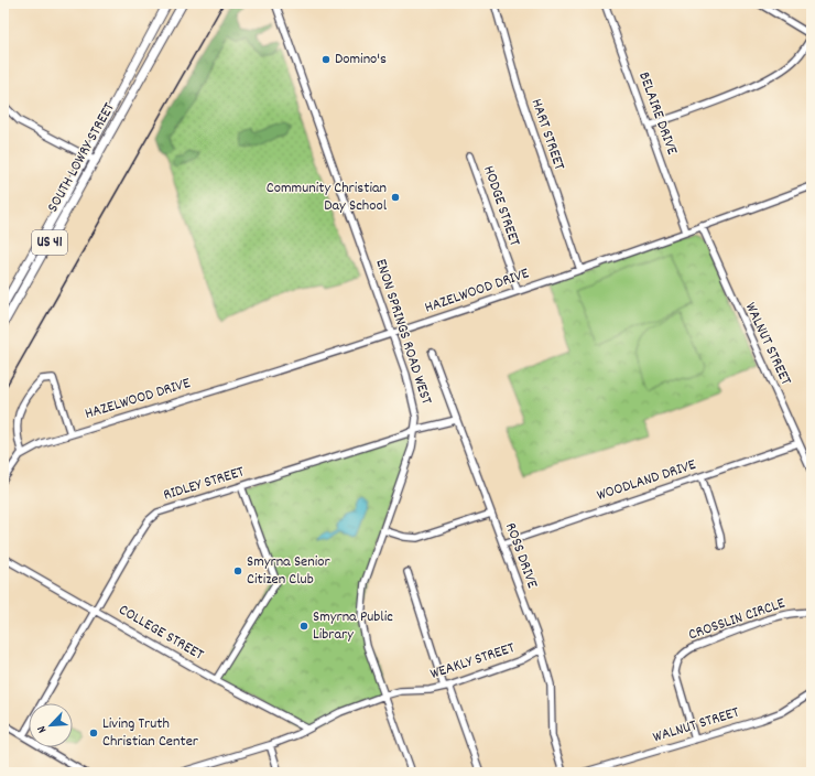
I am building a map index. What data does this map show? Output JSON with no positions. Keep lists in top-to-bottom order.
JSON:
{
  "streets": {
    "main road": ["SOUTH LOWRY STREET", "US 41"],
    "street": [
      "BELAIRE DRIVE",
      "HART STREET",
      "HODGE STREET",
      "HAZELWOOD DRIVE",
      "ENON SPRINGS ROAD WEST",
      "WALNUT STREET",
      "WOODLAND DRIVE",
      "RIDLEY STREET",
      "ROSS DRIVE",
      "CROSSLIN CIRCLE",
      "COLLEGE STREET",
      "WEAKLY STREET"
    ]
  },
  "crossings": [
    ["BELAIRE DRIVE", "HAZELWOOD DRIVE"],
    ["HART STREET", "HAZELWOOD DRIVE"],
    ["HODGE STREET", "HAZELWOOD DRIVE"],
    ["HAZELWOOD DRIVE", "ENON SPRINGS ROAD WEST"],
    ["HAZELWOOD DRIVE", "WALNUT STREET"],
    ["ENON SPRINGS ROAD WEST", "RIDLEY STREET"],
    ["ENON SPRINGS ROAD WEST", "WEAKLY STREET"],
    ["WALNUT STREET", "WOODLAND DRIVE"],
    ["WALNUT STREET", "CROSSLIN CIRCLE"],
    ["WOODLAND DRIVE", "ROSS DRIVE"],
    ["RIDLEY STREET", "ROSS DRIVE"],
    ["RIDLEY STREET", "COLLEGE STREET"],
    ["ROSS DRIVE", "WEAKLY STREET"]
  ],
  "places": [
    "Domino's",
    "Community Christian Day School",
    "Smyrna Senior Citizen Club",
    "Smyrna Public Library",
    "Living Truth Christian Center"
  ],
  "north": "bottom left"
}
